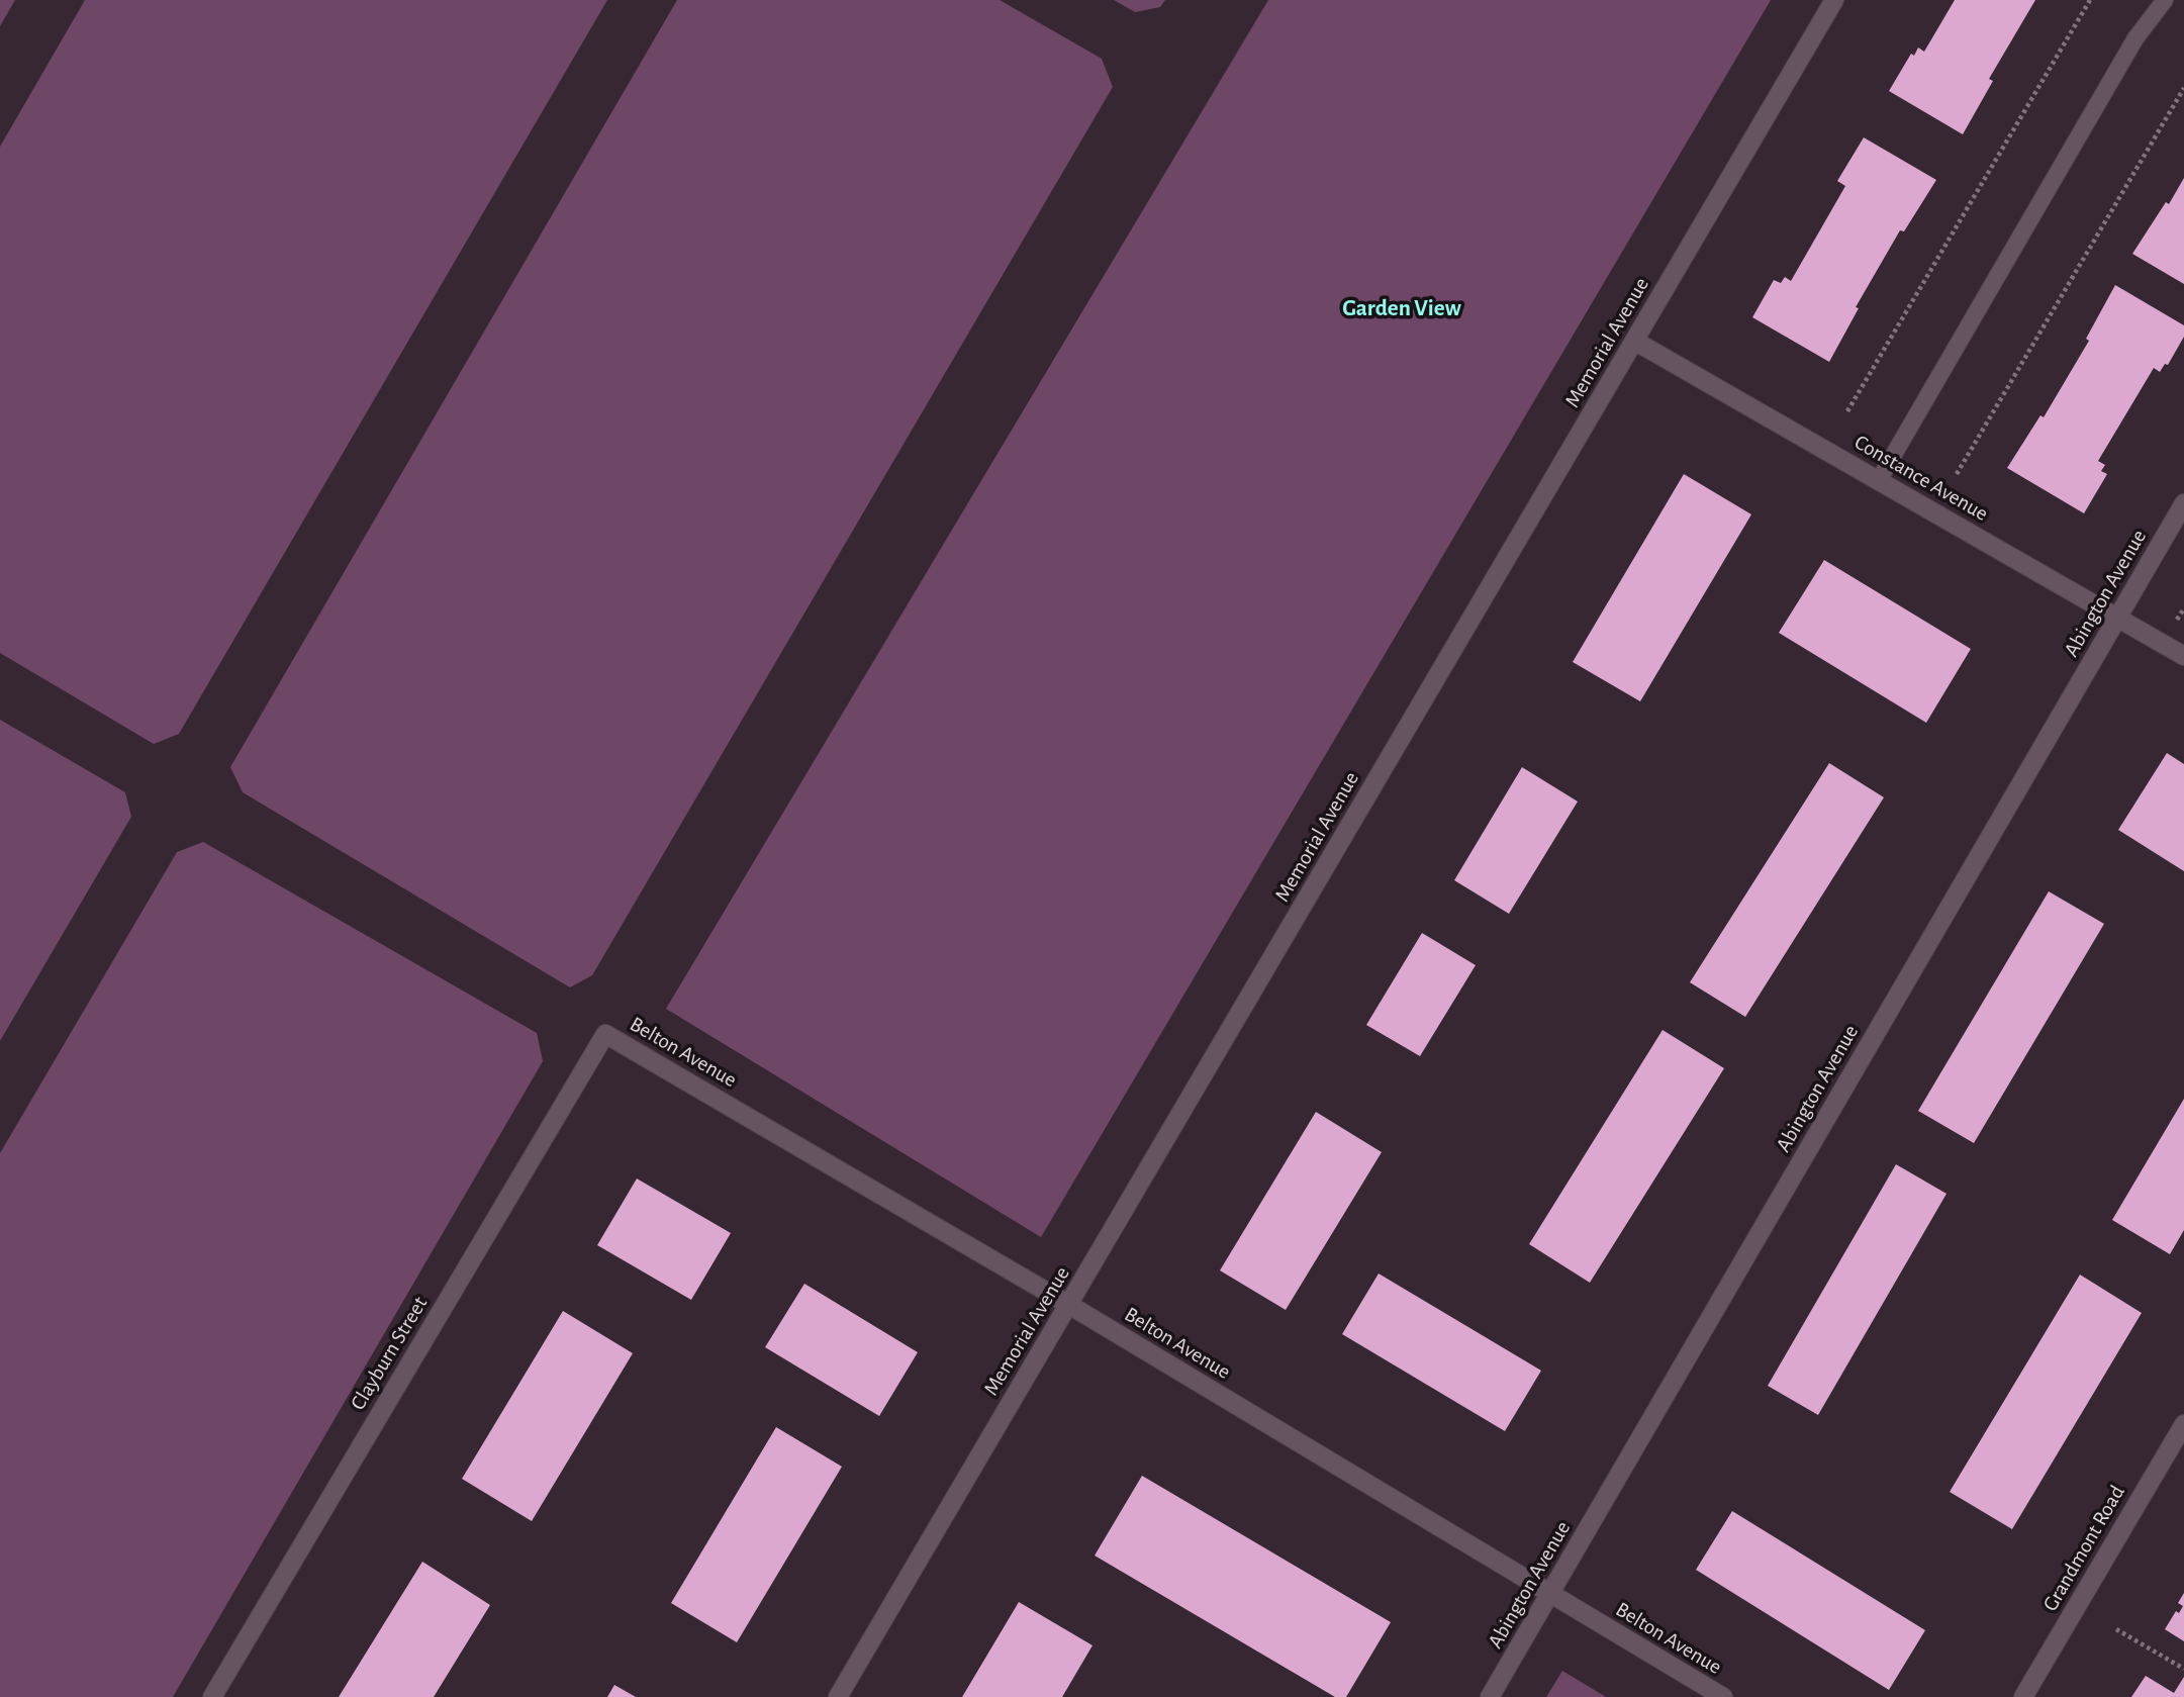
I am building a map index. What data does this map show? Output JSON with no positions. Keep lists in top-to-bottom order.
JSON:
{
  "streets": {
    "street": [
      "Memorial Avenue",
      "Constance Avenue",
      "Abington Avenue",
      "Belton Avenue",
      "Clayburn Street",
      "Grandmont Road"
    ]
  },
  "crossings": [
    ["Memorial Avenue", "Constance Avenue"],
    ["Memorial Avenue", "Belton Avenue"],
    ["Constance Avenue", "Abington Avenue"],
    ["Abington Avenue", "Belton Avenue"],
    ["Belton Avenue", "Clayburn Street"]
  ],
  "districts": ["Garden View"]
}
